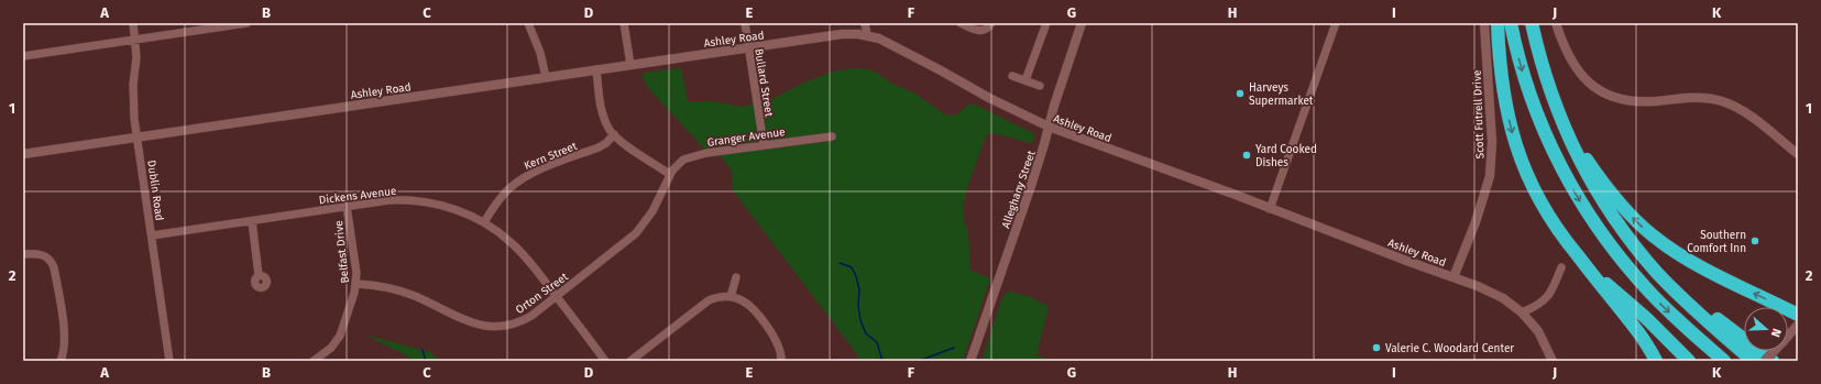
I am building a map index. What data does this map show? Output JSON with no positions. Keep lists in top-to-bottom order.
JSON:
{
  "streets": {
    "street": [
      "Ashley Road",
      "Bullard Street",
      "Scott Futrell Drive",
      "Granger Avenue",
      "Kern Street",
      "Alleghany Street",
      "Dublin Road",
      "Dickens Avenue",
      "Belfast Drive",
      "Orton Street"
    ]
  },
  "crossings": [
    ["Ashley Road", "Bullard Street"],
    ["Ashley Road", "Scott Futrell Drive"],
    ["Ashley Road", "Alleghany Street"],
    ["Ashley Road", "Dublin Road"],
    ["Bullard Street", "Granger Avenue"],
    ["Granger Avenue", "Orton Street"],
    ["Kern Street", "Dickens Avenue"],
    ["Dublin Road", "Dickens Avenue"],
    ["Dickens Avenue", "Belfast Drive"],
    ["Dickens Avenue", "Orton Street"],
    ["Belfast Drive", "Orton Street"]
  ],
  "places": [
    "Harveys Supermarket",
    "Yard Cooked Dishes",
    "Southern Comfort Inn",
    "Valerie C. Woodard Center"
  ],
  "north": "right",
  "grid": {
    "columns": [
      "A",
      "B",
      "C",
      "D",
      "E",
      "F",
      "G",
      "H",
      "I",
      "J",
      "K"
    ],
    "rows": ["1", "2"]
  }
}
